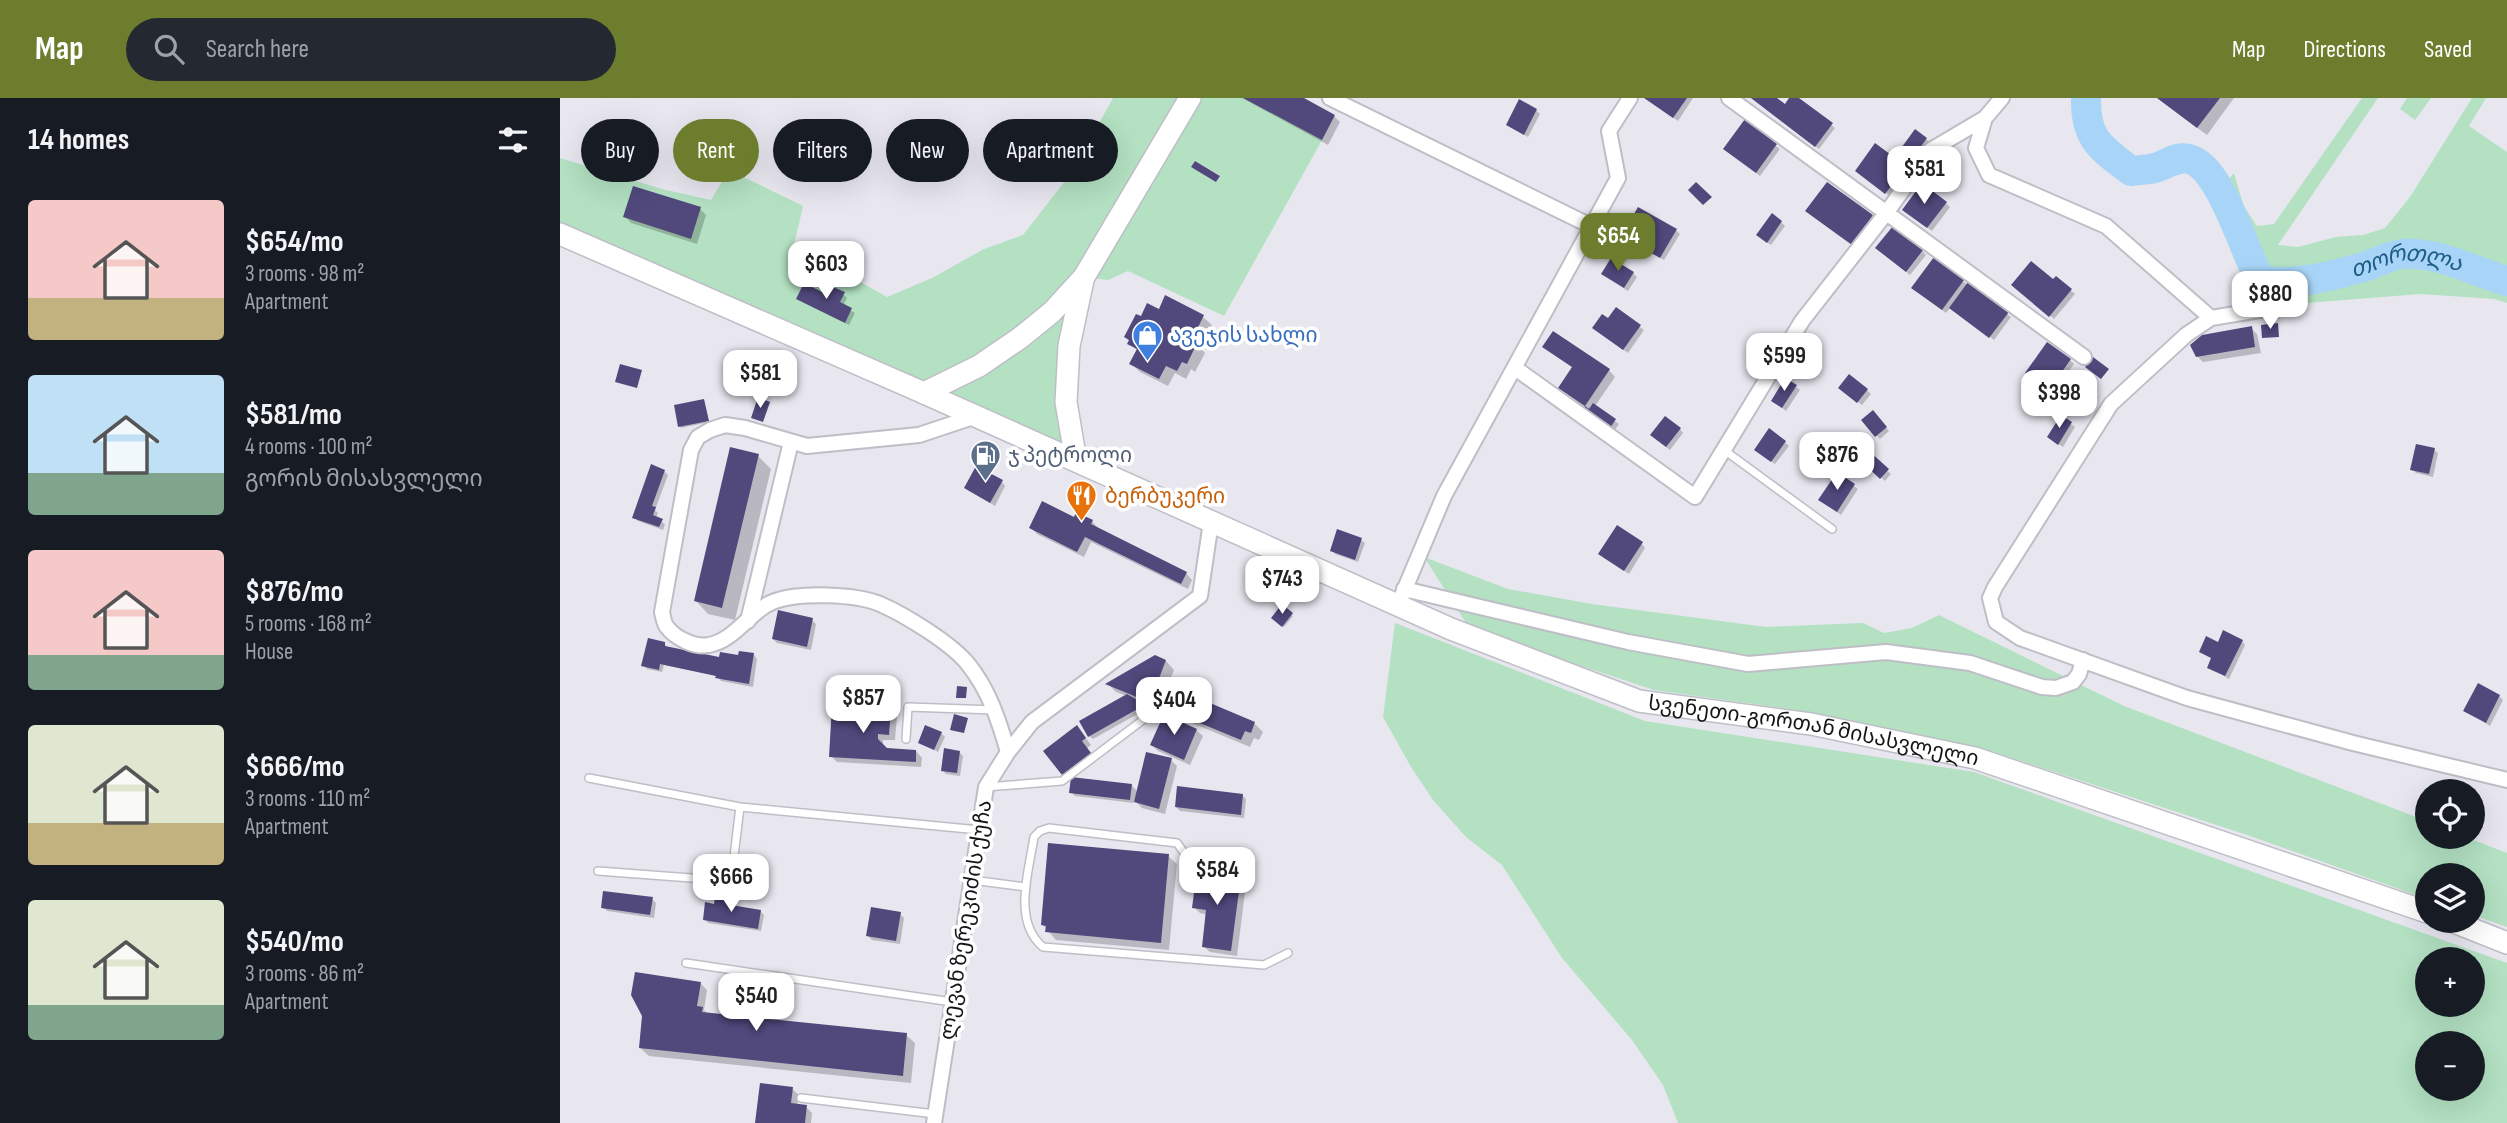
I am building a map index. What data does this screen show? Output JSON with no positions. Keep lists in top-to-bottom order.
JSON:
{
  "streets": {
    "main road": ["სვენეთი-გორთან მისასვლელი"],
    "street": ["ლევან ზერეკიძის ქუჩა"]
  },
  "crossings": [
    ["სვენეთი-გორთან მისასვლელი", "ლევან ზერეკიძის ქუჩა"]
  ],
  "water": ["თორთლა"],
  "places": {
    "shop": ["ავეჯის სახლი"],
    "fuel station": ["ჯ პეტროლი"],
    "restaurant": ["ბერბუკერი"]
  },
  "page": {
    "header": "Map",
    "search": "Search here",
    "nav": ["Map", "Directions", "Saved"],
    "heading": "14 homes",
    "chip": [
      "Buy",
      "Rent",
      "Filters",
      "New",
      "Apartment"
    ],
    "price": [
      "$581",
      "$654",
      "$603",
      "$880",
      "$599",
      "$581",
      "$398",
      "$876",
      "$743",
      "$857",
      "$404",
      "$584",
      "$666",
      "$540"
    ],
    "list": [
      {
        "name": "$654/mo",
        "note": "3 rooms · 98 m² · Apartment"
      },
      {
        "name": "$581/mo",
        "note": "4 rooms · 100 m² · გორის მისასვლელი"
      },
      {
        "name": "$876/mo",
        "note": "5 rooms · 168 m² · House"
      },
      {
        "name": "$666/mo",
        "note": "3 rooms · 110 m² · Apartment"
      },
      {
        "name": "$540/mo",
        "note": "3 rooms · 86 m² · Apartment"
      }
    ],
    "map_buttons": ["+", "−"]
  }
}
